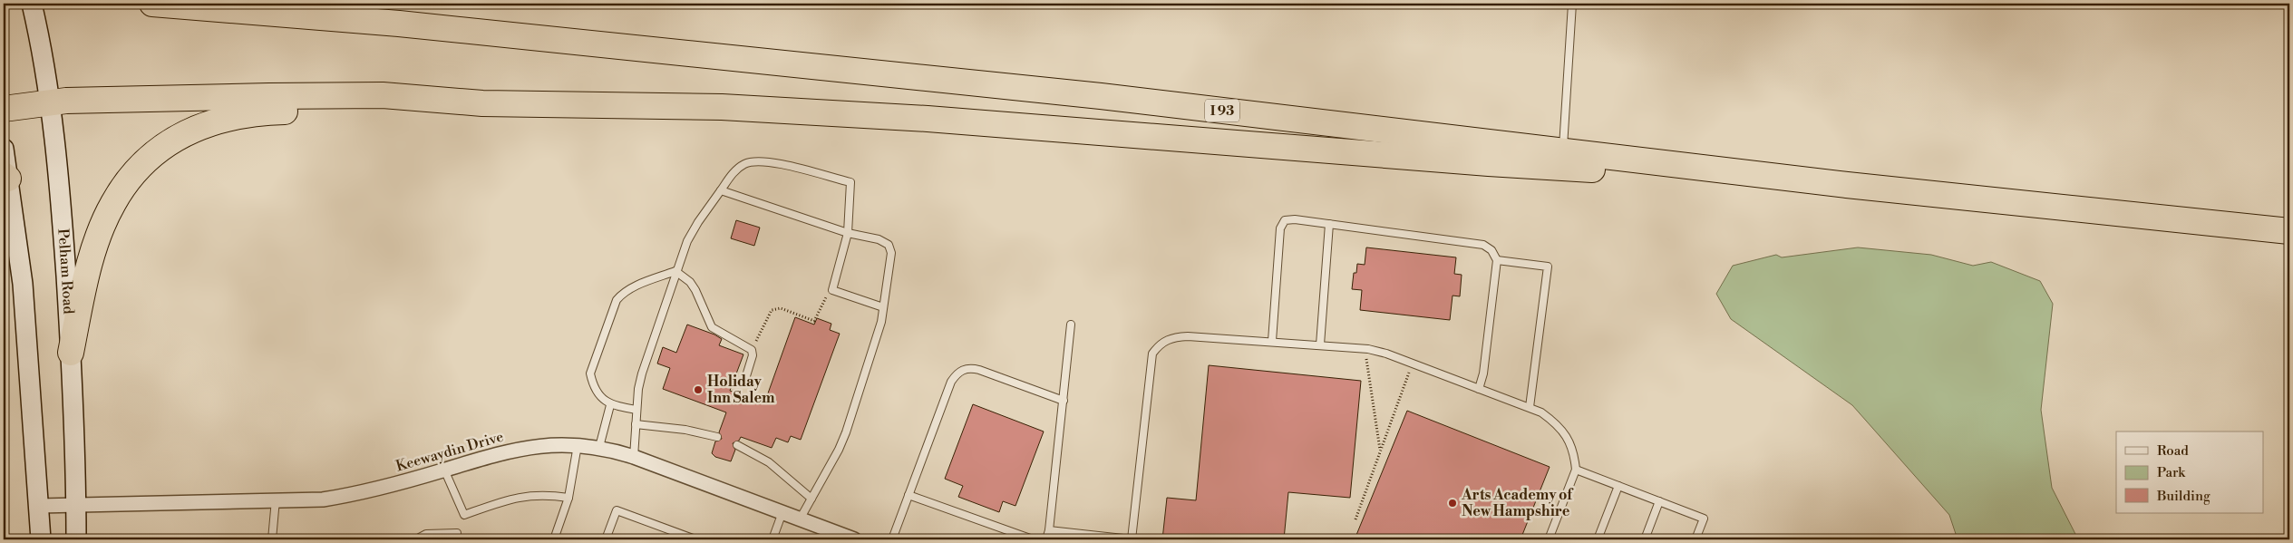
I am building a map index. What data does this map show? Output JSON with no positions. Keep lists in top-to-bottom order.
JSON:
{
  "streets": {
    "highway": ["I 93"],
    "main road": ["Pelham Road"],
    "street": ["Keewaydin Drive"]
  },
  "crossings": [
    ["Pelham Road", "Keewaydin Drive"]
  ],
  "places": ["Holiday Inn Salem", "Arts Academy of New Hampshire"],
  "legend": ["Road", "Park", "Building"]
}
